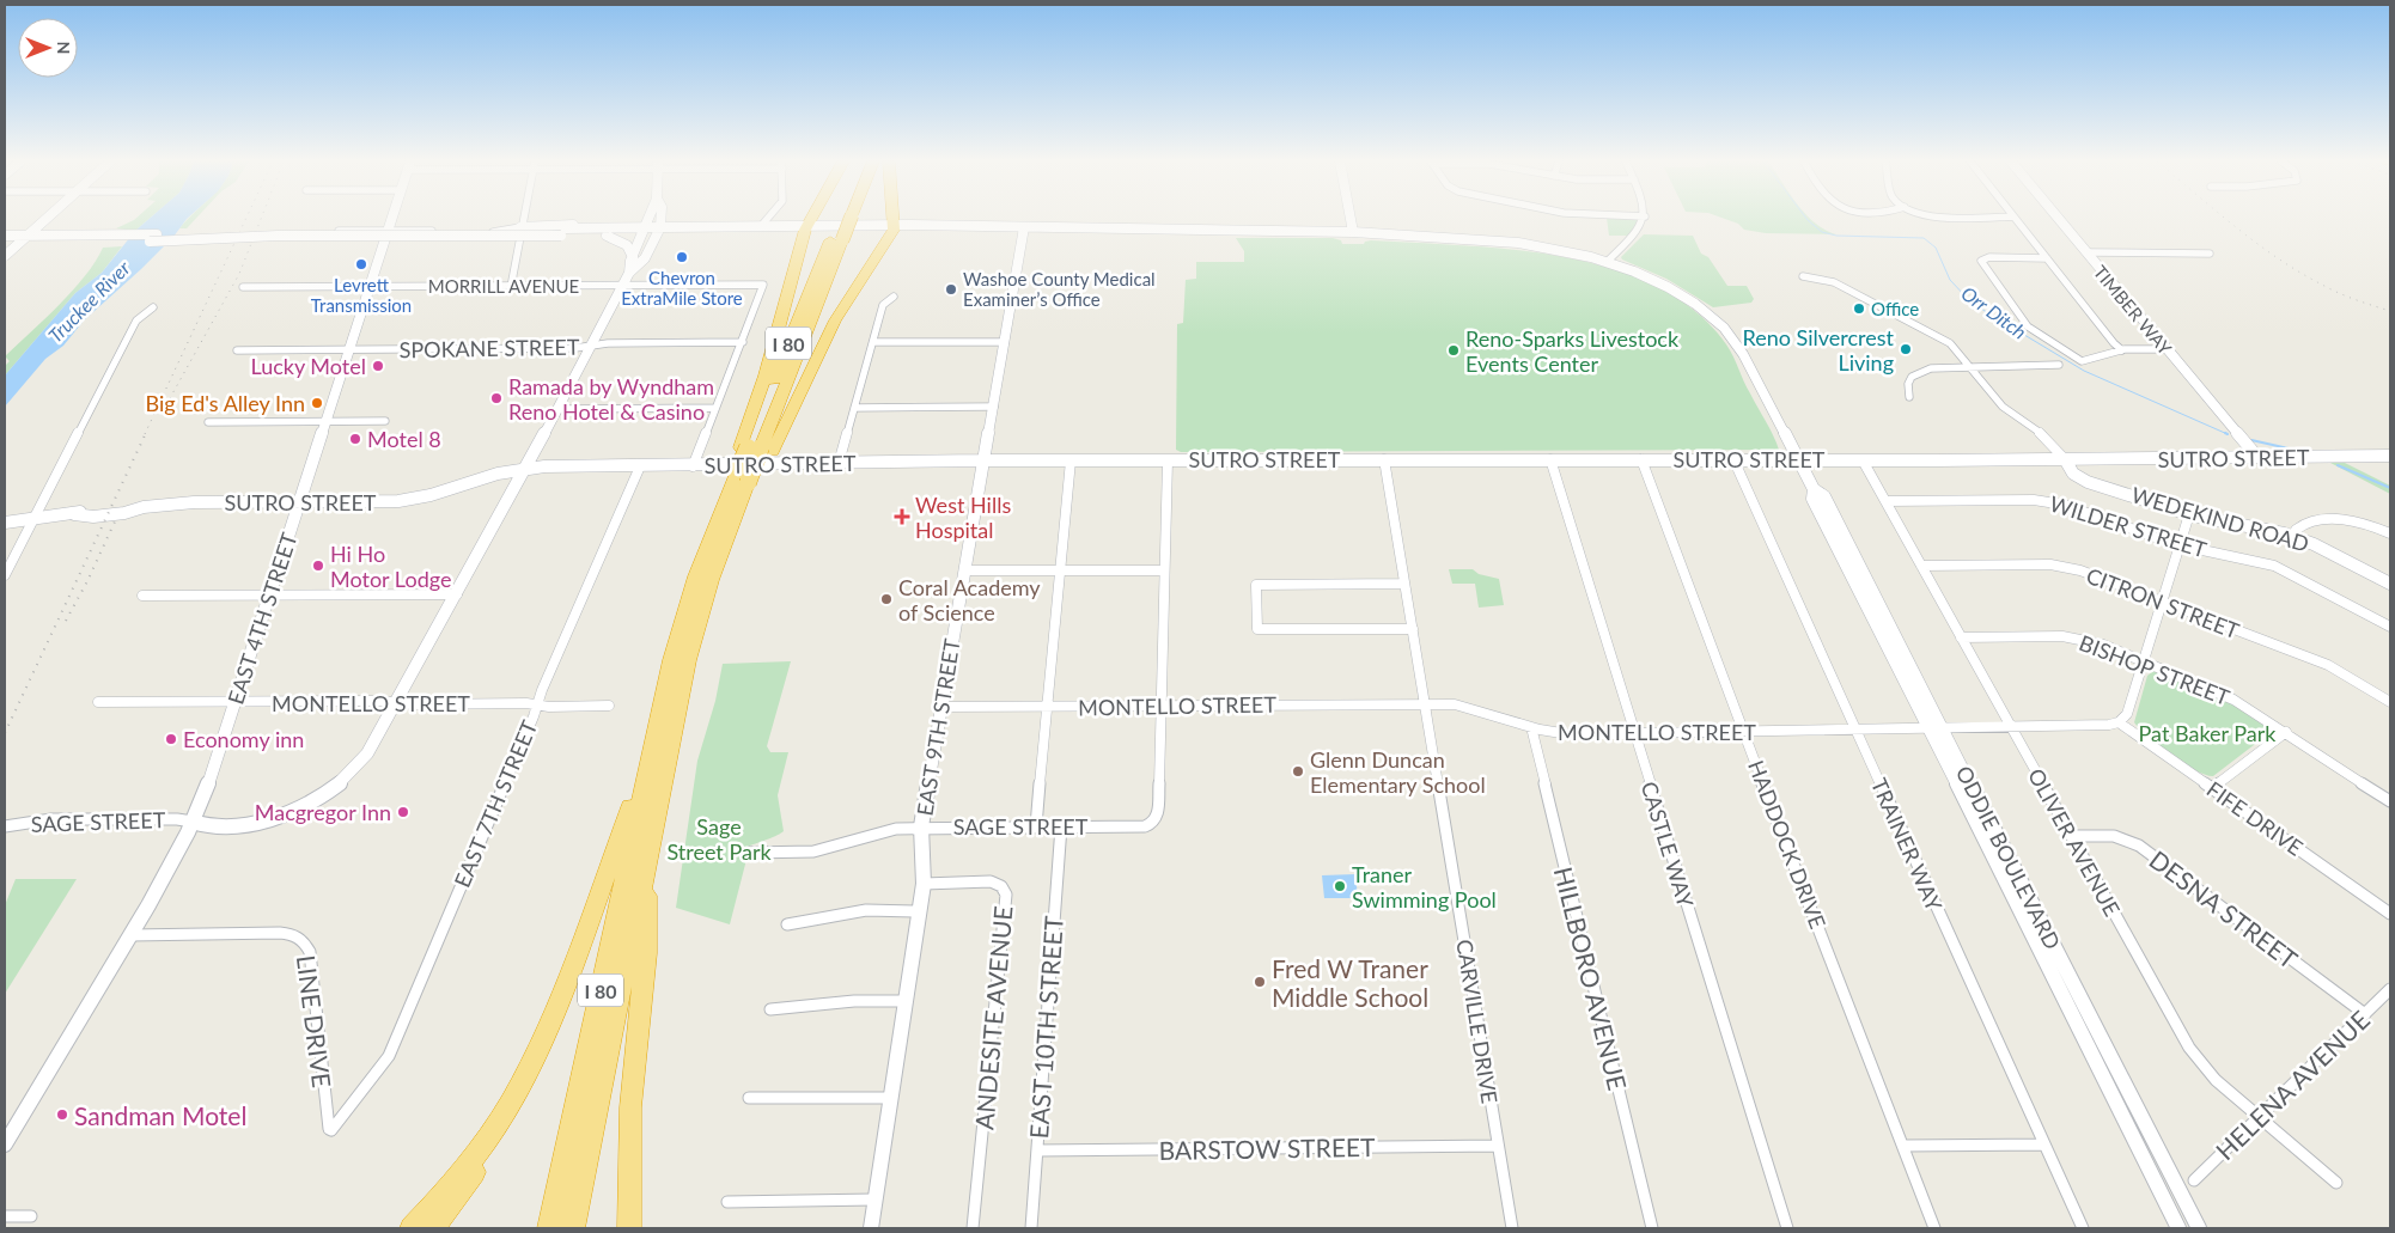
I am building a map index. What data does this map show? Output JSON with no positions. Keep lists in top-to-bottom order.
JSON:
{
  "streets": {
    "highway": ["I 80"],
    "main road": [
      "TIMBER WAY",
      "SUTRO STREET",
      "WEDEKIND ROAD",
      "EAST 4TH STREET",
      "EAST 9TH STREET",
      "ODDIE BOULEVARD"
    ],
    "street": [
      "MORRILL AVENUE",
      "SPOKANE STREET",
      "WILDER STREET",
      "CITRON STREET",
      "BISHOP STREET",
      "MONTELLO STREET",
      "EAST 7TH STREET",
      "FIFE DRIVE",
      "SAGE STREET",
      "OLIVER AVENUE",
      "CASTLE WAY",
      "HADDOCK DRIVE",
      "TRAINER WAY",
      "DESNA STREET",
      "HILLBORO AVENUE",
      "ANDESITE AVENUE",
      "LINE DRIVE",
      "CARVILLE DRIVE",
      "EAST 10TH STREET",
      "HELENA AVENUE",
      "BARSTOW STREET"
    ]
  },
  "crossings": [
    ["MORRILL AVENUE", "SPOKANE STREET"],
    ["MORRILL AVENUE", "EAST 4TH STREET"],
    ["TIMBER WAY", "SUTRO STREET"],
    ["SPOKANE STREET", "EAST 4TH STREET"],
    ["SUTRO STREET", "WEDEKIND ROAD"],
    ["SUTRO STREET", "EAST 4TH STREET"],
    ["SUTRO STREET", "EAST 9TH STREET"],
    ["SUTRO STREET", "EAST 7TH STREET"],
    ["SUTRO STREET", "OLIVER AVENUE"],
    ["SUTRO STREET", "CASTLE WAY"],
    ["SUTRO STREET", "HADDOCK DRIVE"],
    ["SUTRO STREET", "TRAINER WAY"],
    ["SUTRO STREET", "ODDIE BOULEVARD"],
    ["SUTRO STREET", "CARVILLE DRIVE"],
    ["WILDER STREET", "OLIVER AVENUE"],
    ["CITRON STREET", "OLIVER AVENUE"],
    ["EAST 4TH STREET", "MONTELLO STREET"],
    ["EAST 4TH STREET", "SAGE STREET"],
    ["EAST 4TH STREET", "LINE DRIVE"],
    ["BISHOP STREET", "OLIVER AVENUE"],
    ["MONTELLO STREET", "EAST 9TH STREET"],
    ["MONTELLO STREET", "EAST 7TH STREET"],
    ["MONTELLO STREET", "FIFE DRIVE"],
    ["MONTELLO STREET", "SAGE STREET"],
    ["MONTELLO STREET", "OLIVER AVENUE"],
    ["MONTELLO STREET", "CASTLE WAY"],
    ["MONTELLO STREET", "HADDOCK DRIVE"],
    ["MONTELLO STREET", "TRAINER WAY"],
    ["MONTELLO STREET", "ODDIE BOULEVARD"],
    ["MONTELLO STREET", "HILLBORO AVENUE"],
    ["MONTELLO STREET", "CARVILLE DRIVE"],
    ["EAST 9TH STREET", "SAGE STREET"],
    ["EAST 9TH STREET", "ODDIE BOULEVARD"],
    ["EAST 9TH STREET", "ANDESITE AVENUE"],
    ["EAST 7TH STREET", "LINE DRIVE"],
    ["SAGE STREET", "EAST 10TH STREET"],
    ["OLIVER AVENUE", "DESNA STREET"],
    ["OLIVER AVENUE", "HELENA AVENUE"],
    ["DESNA STREET", "HELENA AVENUE"],
    ["CARVILLE DRIVE", "BARSTOW STREET"],
    ["EAST 10TH STREET", "BARSTOW STREET"]
  ],
  "water": ["Truckee River", "Orr Ditch"],
  "parks": ["Pat Baker Park", "Sage Street Park"],
  "places": {
    "other": [
      "Chevron ExtraMile Store",
      "Levrett Transmission",
      "Washoe County Medical Examiner’s Office",
      "Office",
      "Reno Silvercrest Living",
      "Reno-Sparks Livestock Events Center",
      "Lucky Motel",
      "Ramada by Wyndham Reno Hotel & Casino",
      "Big Ed's Alley Inn",
      "Motel 8",
      "Hi Ho Motor Lodge",
      "Coral Academy of Science",
      "Economy inn",
      "Glenn Duncan Elementary School",
      "Macgregor Inn",
      "Traner Swimming Pool",
      "Fred W Traner Middle School",
      "Sandman Motel"
    ],
    "health": ["West Hills Hospital"]
  },
  "north": "right"
}
